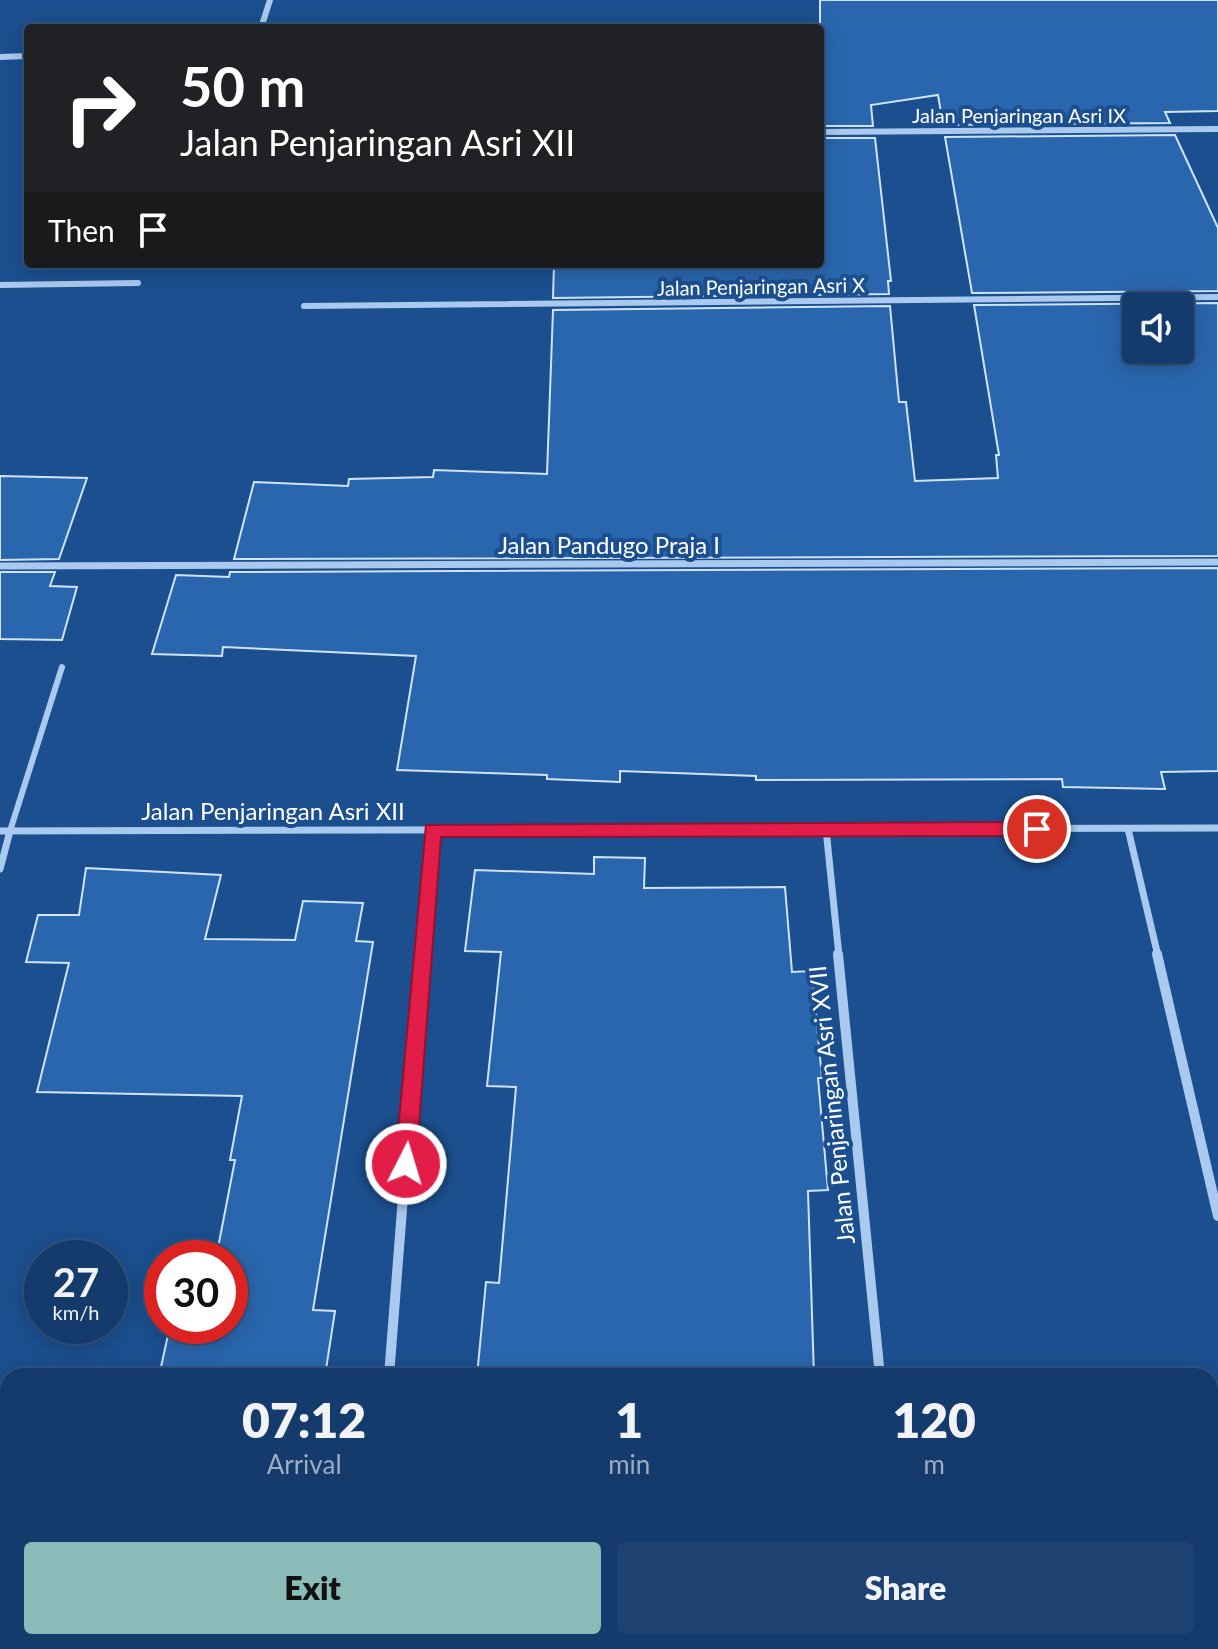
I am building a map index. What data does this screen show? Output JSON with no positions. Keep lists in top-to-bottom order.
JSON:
{
  "streets": {
    "street": [
      "Jalan Penjaringan Asri IX",
      "Jalan Penjaringan Asri X",
      "Jalan Pandugo Praja I",
      "Jalan Penjaringan Asri XII",
      "Jalan Penjaringan Asri XVII"
    ]
  },
  "crossings": [
    ["Jalan Penjaringan Asri XII", "Jalan Penjaringan Asri XVII"]
  ],
  "page": {
    "turn": ["50 m", "Jalan Penjaringan Asri XII"],
    "then": "Then",
    "speed": "27 km/h",
    "limit": "30",
    "eta": [
      "07:12",
      "Arrival",
      "1",
      "min",
      "120",
      "m"
    ],
    "buttons": ["Exit", "Share"]
  }
}
